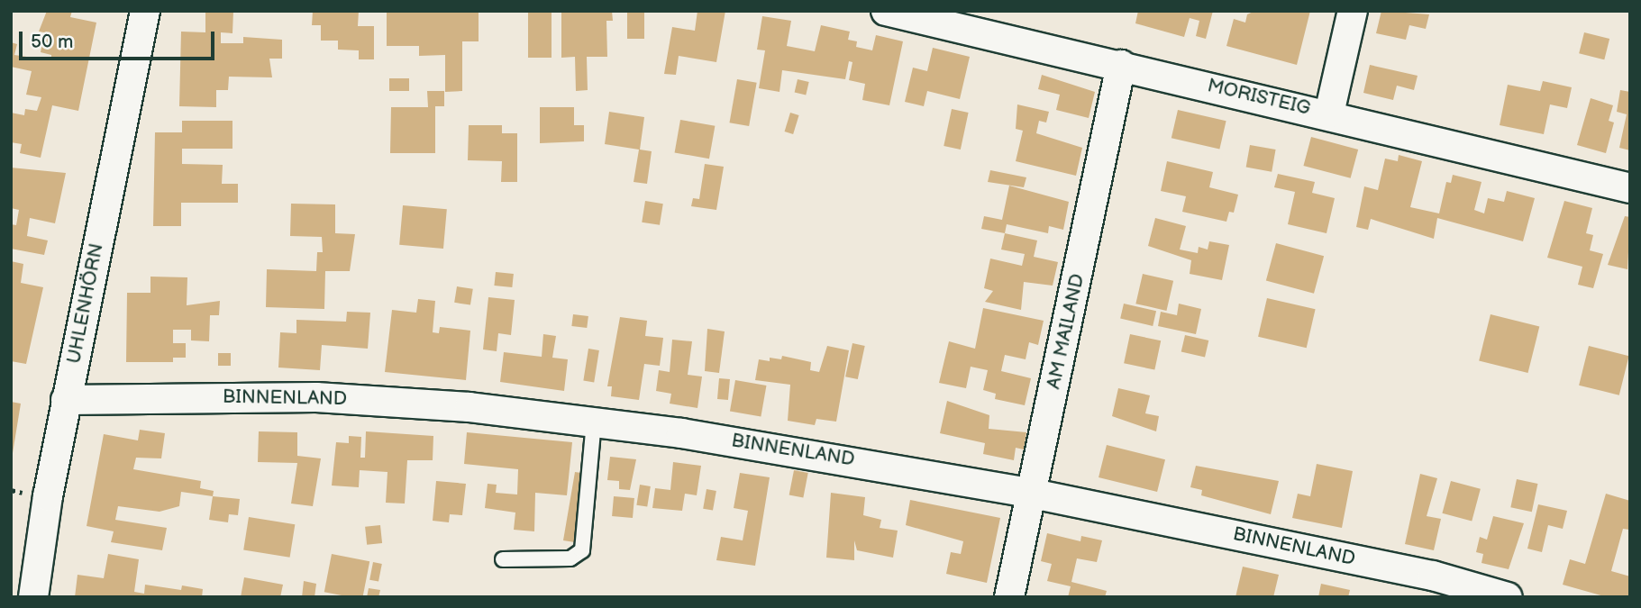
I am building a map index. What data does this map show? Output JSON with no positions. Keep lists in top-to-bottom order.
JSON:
{
  "streets": {
    "street": [
      "MORISTEIG",
      "UHLENHÖRN",
      "AM MAILAND",
      "BINNENLAND"
    ]
  },
  "crossings": [
    ["MORISTEIG", "AM MAILAND"],
    ["UHLENHÖRN", "BINNENLAND"],
    ["AM MAILAND", "BINNENLAND"]
  ],
  "scale_bar": "50 m"
}
